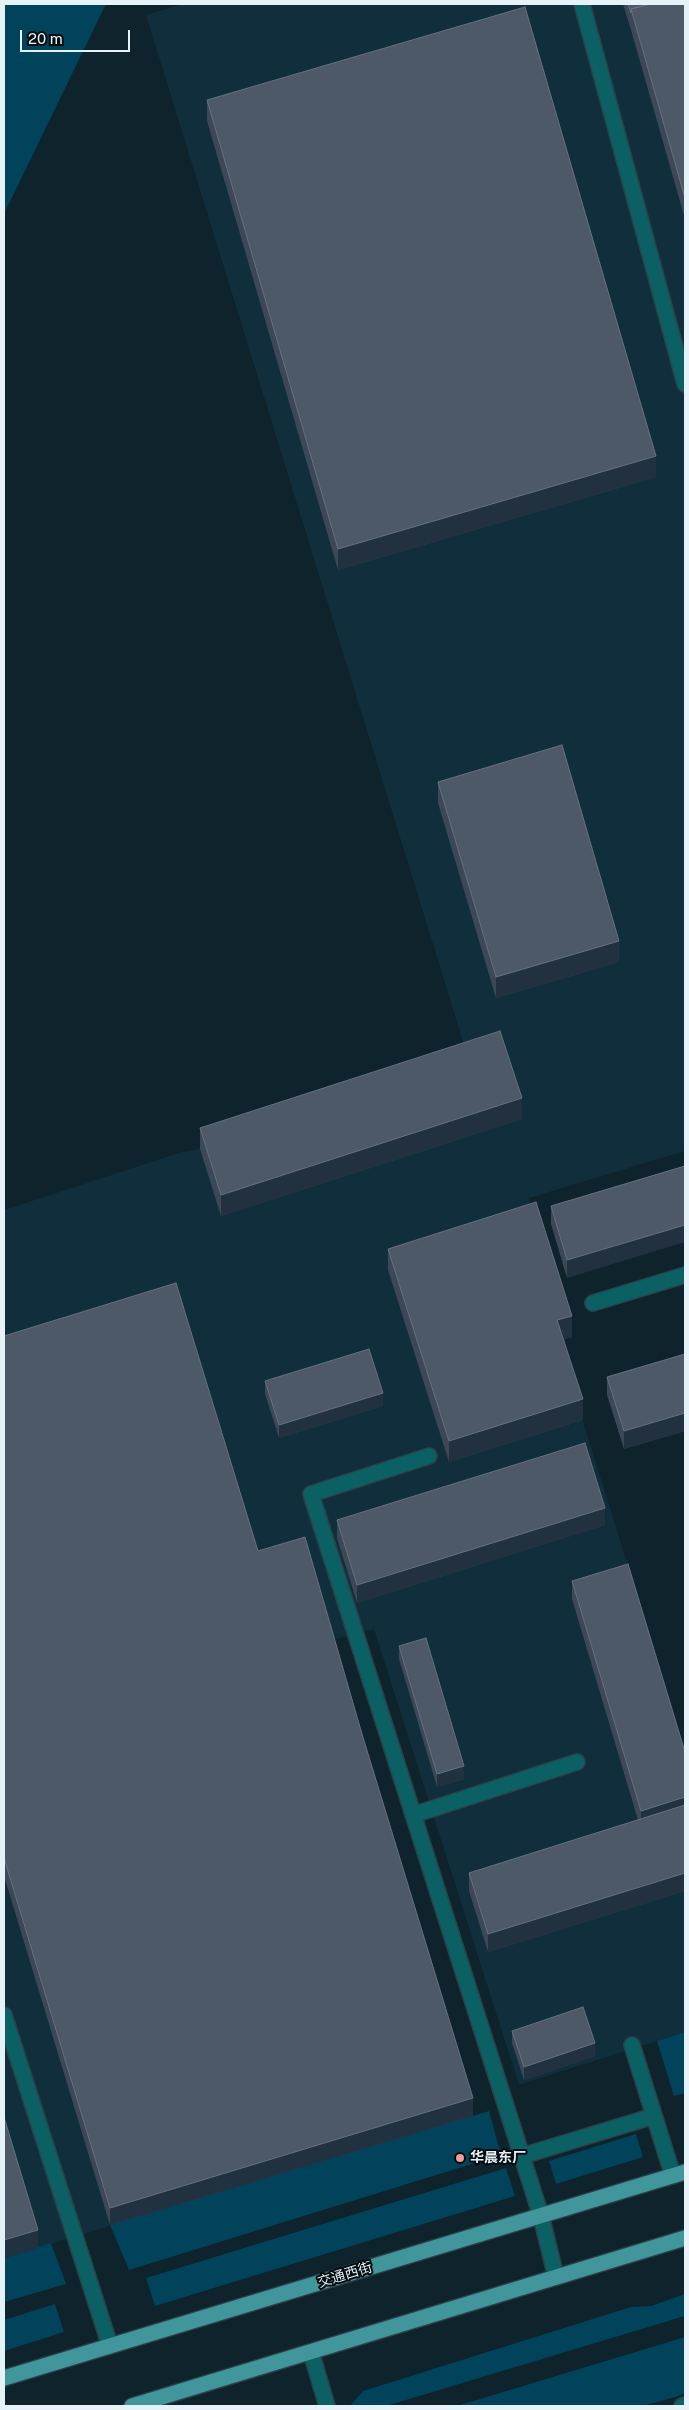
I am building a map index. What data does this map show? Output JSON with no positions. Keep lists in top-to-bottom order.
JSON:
{
  "streets": {
    "main road": ["交通西街"]
  },
  "places": ["华晨东厂"],
  "scale_bar": "20 m"
}
